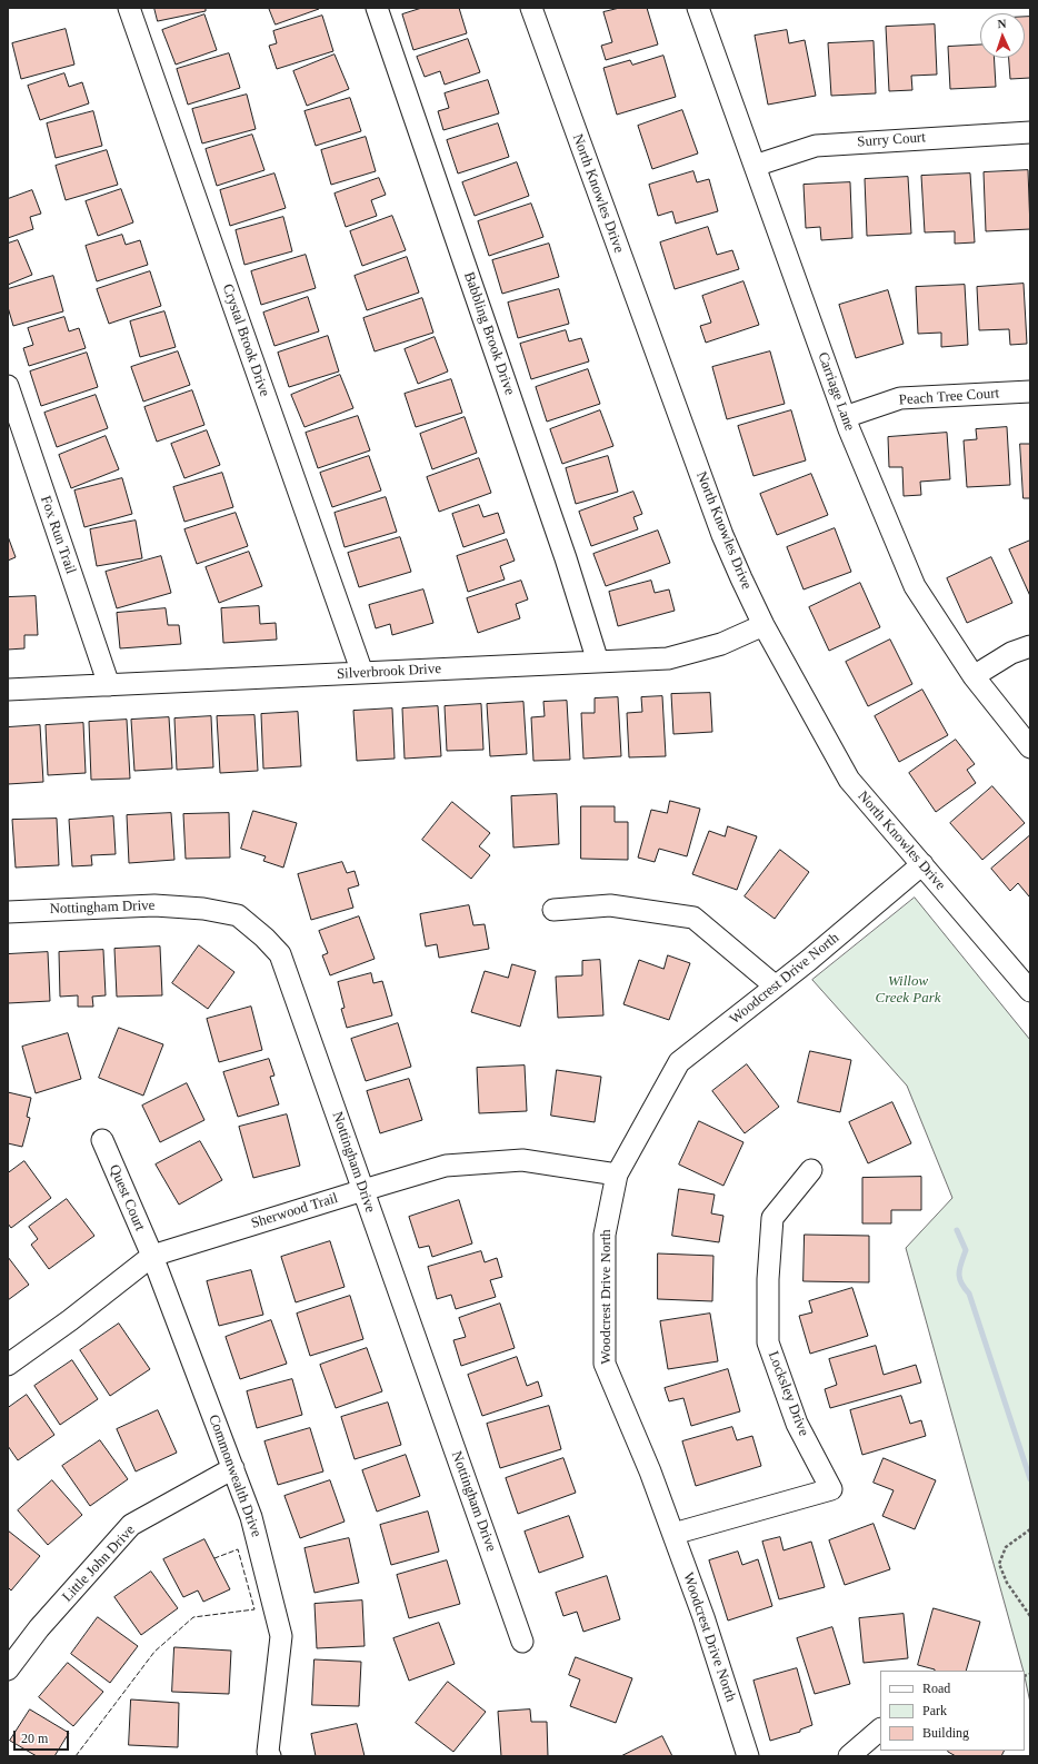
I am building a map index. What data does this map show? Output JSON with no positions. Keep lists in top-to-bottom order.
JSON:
{
  "streets": {
    "street": [
      "Surry Court",
      "North Knowles Drive",
      "Babbling Brook Drive",
      "Crystal Brook Drive",
      "Carriage Lane",
      "Peach Tree Court",
      "Fox Run Trail",
      "Silverbrook Drive",
      "Nottingham Drive",
      "Woodcrest Drive North",
      "Quest Court",
      "Sherwood Trail",
      "Locksley Drive",
      "Commonwealth Drive",
      "Little John Drive"
    ]
  },
  "crossings": [
    ["Surry Court", "Carriage Lane"],
    ["North Knowles Drive", "Silverbrook Drive"],
    ["North Knowles Drive", "Woodcrest Drive North"],
    ["Babbling Brook Drive", "Silverbrook Drive"],
    ["Crystal Brook Drive", "Silverbrook Drive"],
    ["Carriage Lane", "Peach Tree Court"],
    ["Fox Run Trail", "Silverbrook Drive"],
    ["Nottingham Drive", "Sherwood Trail"],
    ["Woodcrest Drive North", "Sherwood Trail"],
    ["Woodcrest Drive North", "Locksley Drive"],
    ["Quest Court", "Sherwood Trail"],
    ["Quest Court", "Commonwealth Drive"],
    ["Sherwood Trail", "Commonwealth Drive"],
    ["Commonwealth Drive", "Little John Drive"]
  ],
  "parks": ["Willow Creek Park"],
  "legend": ["Road", "Park", "Building"],
  "scale_bar": "20 m",
  "north": "top"
}
